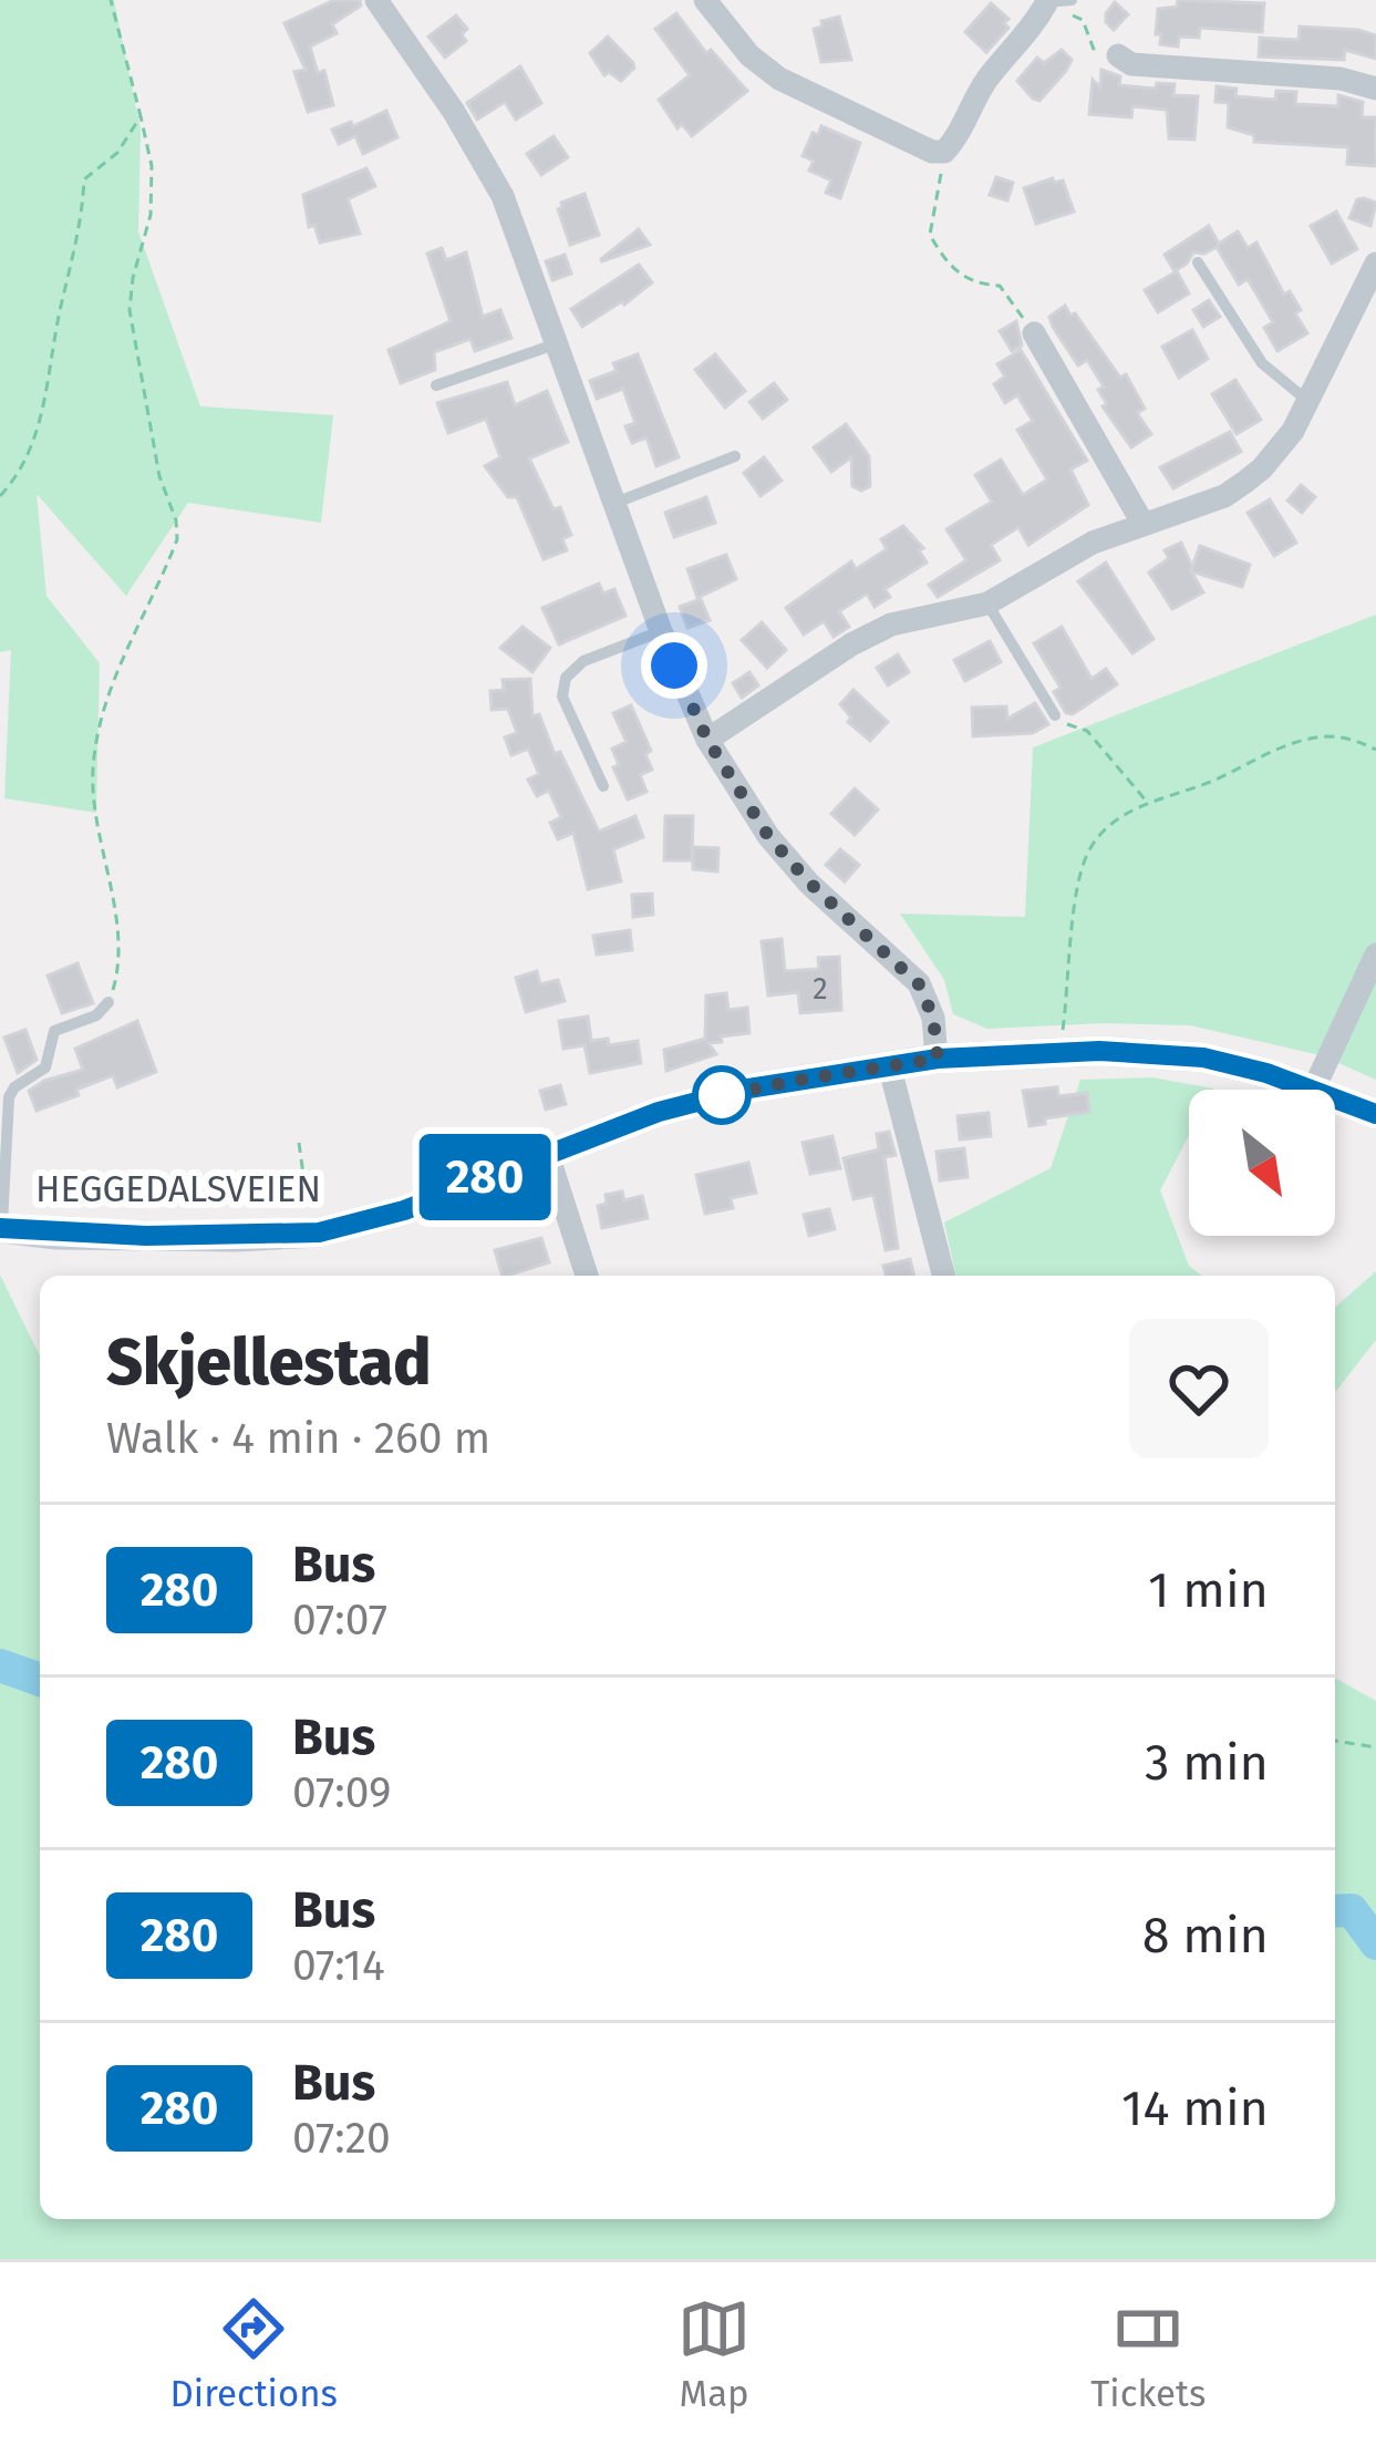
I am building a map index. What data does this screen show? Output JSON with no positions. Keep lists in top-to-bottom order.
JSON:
{
  "streets": {
    "main road": ["HEGGEDALSVEIEN"]
  },
  "lines": ["bus line 280"],
  "house_numbers": ["2"],
  "north": "bottom right",
  "page": {
    "on_map": "280",
    "heading": ["Skjellestad", "Walk · 4 min · 260 m"],
    "list": [
      {
        "mark": "280",
        "name": "Bus",
        "note": "07:07",
        "value": "1 min"
      },
      {
        "mark": "280",
        "name": "Bus",
        "note": "07:09",
        "value": "3 min"
      },
      {
        "mark": "280",
        "name": "Bus",
        "note": "07:14",
        "value": "8 min"
      },
      {
        "mark": "280",
        "name": "Bus",
        "note": "07:20",
        "value": "14 min"
      }
    ],
    "tabs": ["Directions", "Map", "Tickets"]
  }
}
